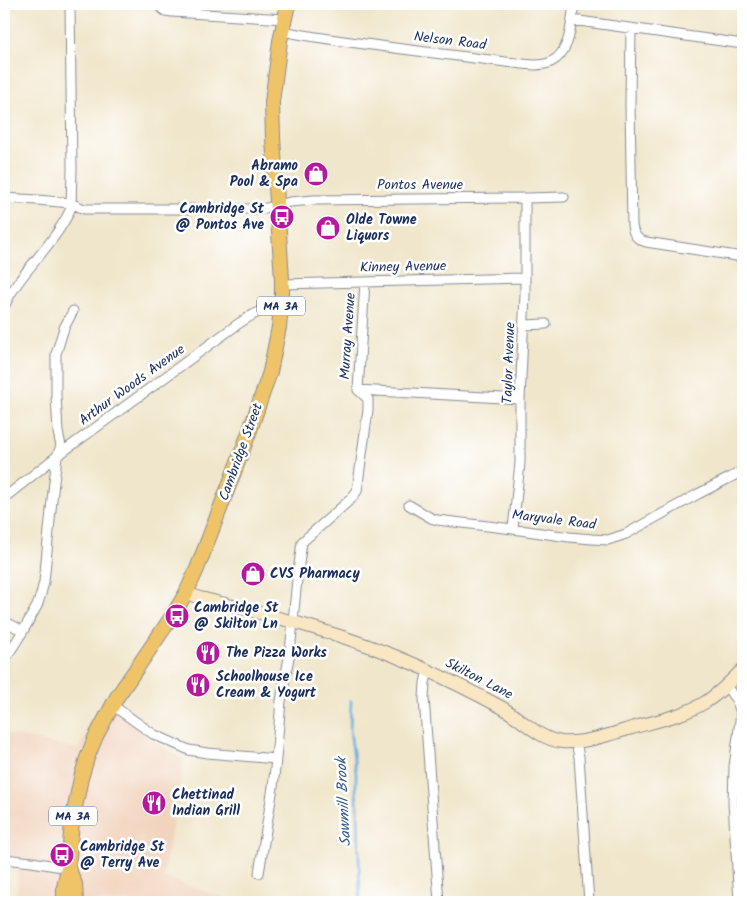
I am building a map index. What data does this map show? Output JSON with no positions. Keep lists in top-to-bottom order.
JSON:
{
  "streets": {
    "main road": ["MA 3A", "Cambridge Street"],
    "street": [
      "Nelson Road",
      "Pontos Avenue",
      "Kinney Avenue",
      "Murray Avenue",
      "Taylor Avenue",
      "Arthur Woods Avenue",
      "Maryvale Road",
      "Skilton Lane"
    ]
  },
  "crossings": [
    ["Nelson Road", "Cambridge Street"],
    ["Pontos Avenue", "Taylor Avenue"],
    ["Pontos Avenue", "Cambridge Street"],
    ["Kinney Avenue", "Murray Avenue"],
    ["Kinney Avenue", "Taylor Avenue"],
    ["Kinney Avenue", "Cambridge Street"],
    ["Murray Avenue", "Skilton Lane"],
    ["Taylor Avenue", "Maryvale Road"],
    ["Arthur Woods Avenue", "Cambridge Street"],
    ["Cambridge Street", "Skilton Lane"]
  ],
  "water": ["Sawmill Brook"],
  "places": {
    "shop": ["Abramo Pool & Spa", "Olde Towne Liquors", "CVS Pharmacy"],
    "bus stop": ["Cambridge St @ Pontos Ave", "Cambridge St @ Skilton Ln", "Cambridge St @ Terry Ave"],
    "restaurant": ["The Pizza Works", "Schoolhouse Ice Cream & Yogurt", "Chettinad Indian Grill"]
  }
}
